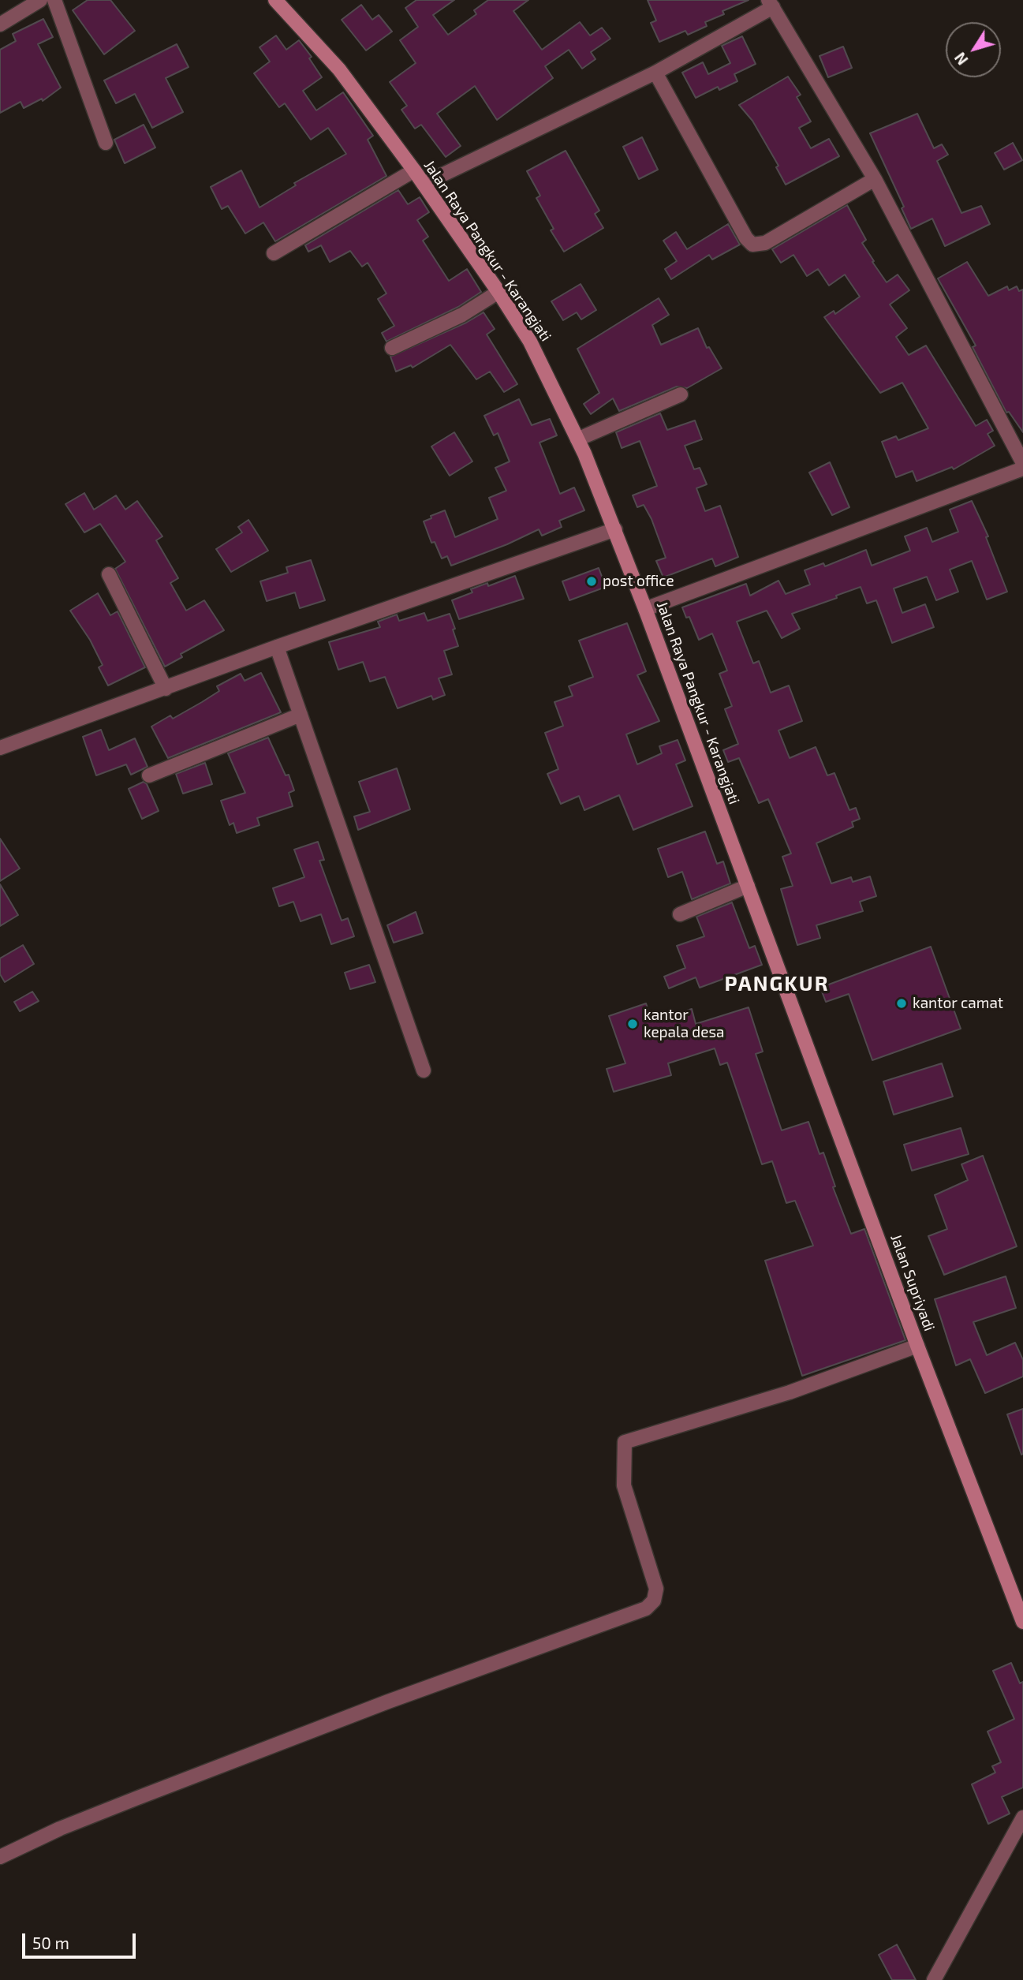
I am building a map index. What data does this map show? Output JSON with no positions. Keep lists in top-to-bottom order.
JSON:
{
  "streets": {
    "main road": ["Jalan Raya Pangkur - Karangjati", "Jalan Supriyadi"]
  },
  "crossings": [
    ["Jalan Raya Pangkur - Karangjati", "Jalan Supriyadi"]
  ],
  "districts": ["PANGKUR"],
  "places": ["post office", "kantor camat", "kantor kepala desa"],
  "scale_bar": "50 m",
  "north": "bottom left"
}
